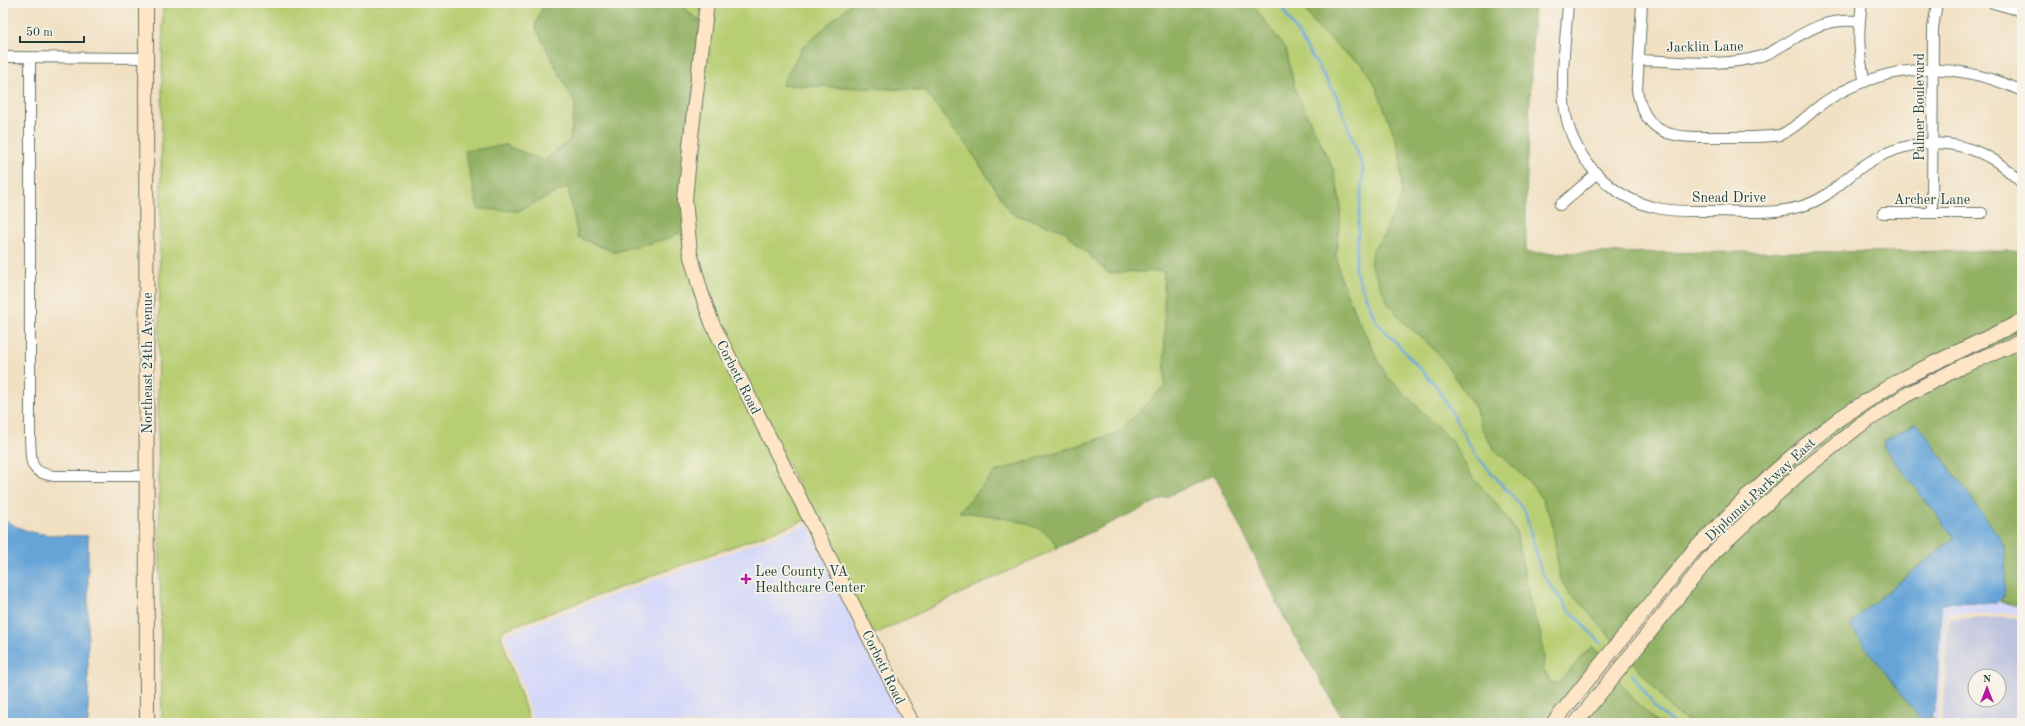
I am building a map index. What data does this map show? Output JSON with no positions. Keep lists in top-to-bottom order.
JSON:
{
  "streets": {
    "street": [
      "Jacklin Lane",
      "Palmer Boulevard",
      "Snead Drive",
      "Archer Lane",
      "Northeast 24th Avenue",
      "Corbett Road",
      "Diplomat Parkway East"
    ]
  },
  "crossings": [
    ["Palmer Boulevard", "Snead Drive"],
    ["Palmer Boulevard", "Archer Lane"]
  ],
  "places": {
    "health": ["Lee County VA Healthcare Center"]
  },
  "scale_bar": "50 m",
  "north": "top"
}
